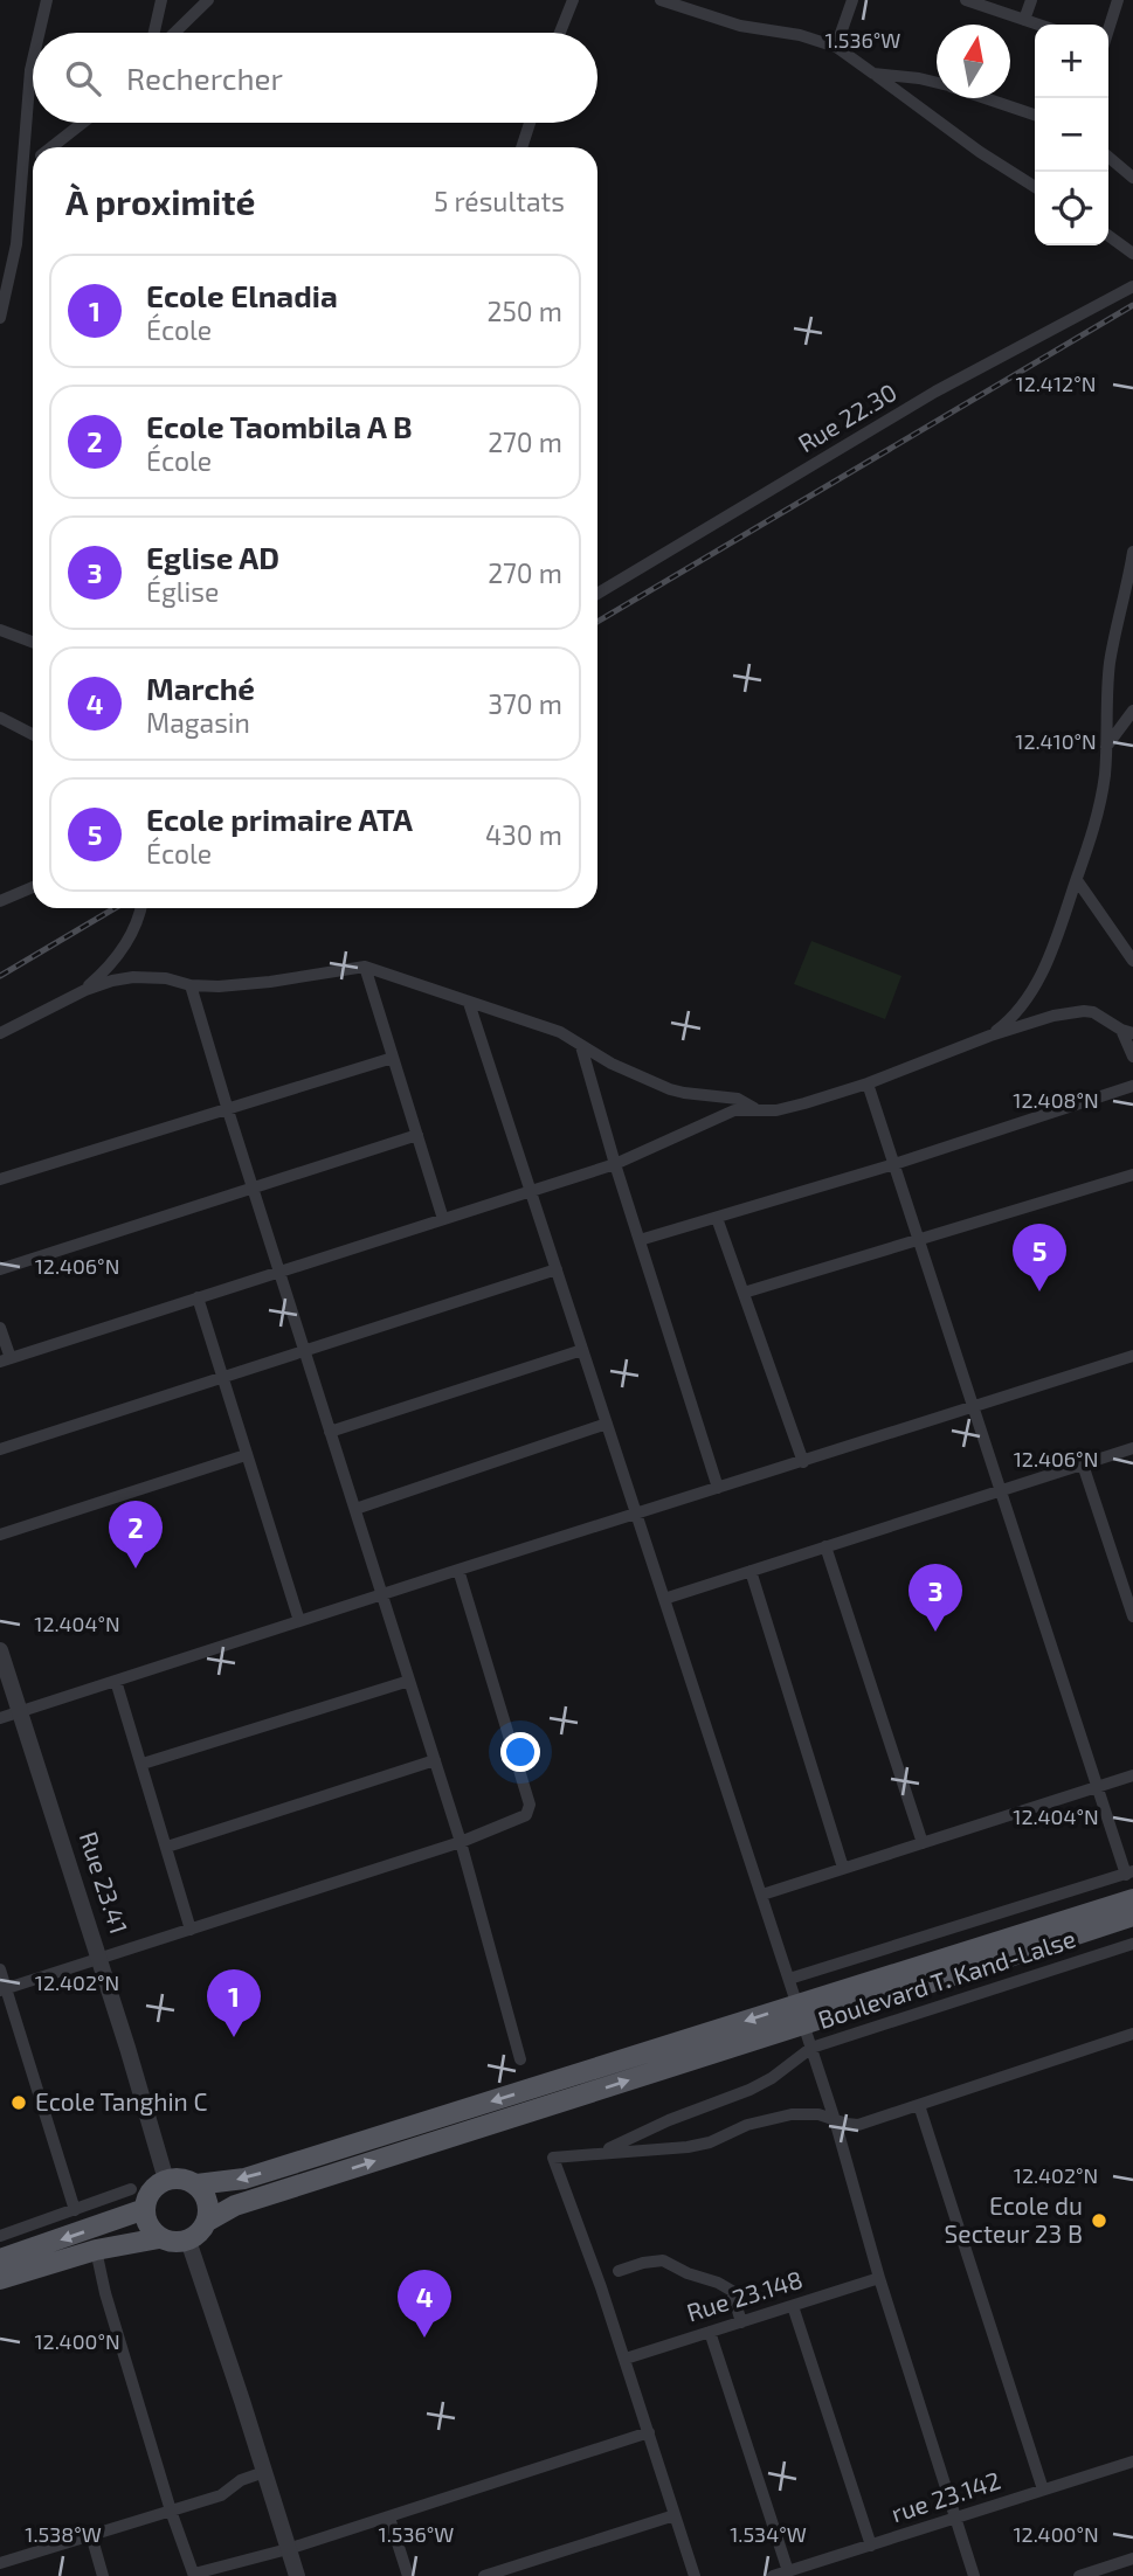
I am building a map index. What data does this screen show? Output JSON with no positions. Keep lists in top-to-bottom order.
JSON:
{
  "streets": {
    "street": [
      "Rue 22.30",
      "Rue 23.41",
      "Boulevard T. Kand-Lalse",
      "Rue 23.148",
      "rue 23.142"
    ]
  },
  "places": ["Ecole Tanghin C", "Ecole du Secteur 23 B"],
  "north": "top",
  "page": {
    "map_buttons": ["+", "−"],
    "search": "Rechercher",
    "heading": ["À proximité", "5 résultats"],
    "list": [
      {
        "mark": "1",
        "name": "Ecole Elnadia",
        "note": "École",
        "value": "250 m"
      },
      {
        "mark": "2",
        "name": "Ecole Taombila A B",
        "note": "École",
        "value": "270 m"
      },
      {
        "mark": "3",
        "name": "Eglise AD",
        "note": "Église",
        "value": "270 m"
      },
      {
        "mark": "4",
        "name": "Marché",
        "note": "Magasin",
        "value": "370 m"
      },
      {
        "mark": "5",
        "name": "Ecole primaire ATA",
        "note": "École",
        "value": "430 m"
      }
    ],
    "pins": [
      "5",
      "2",
      "3",
      "1",
      "4"
    ]
  },
  "coordinates": [
    "1.536°W",
    "12.412°N",
    "12.410°N",
    "12.408°N",
    "12.406°N",
    "12.404°N",
    "12.402°N",
    "12.400°N",
    "1.538°W",
    "1.534°W"
  ]
}
